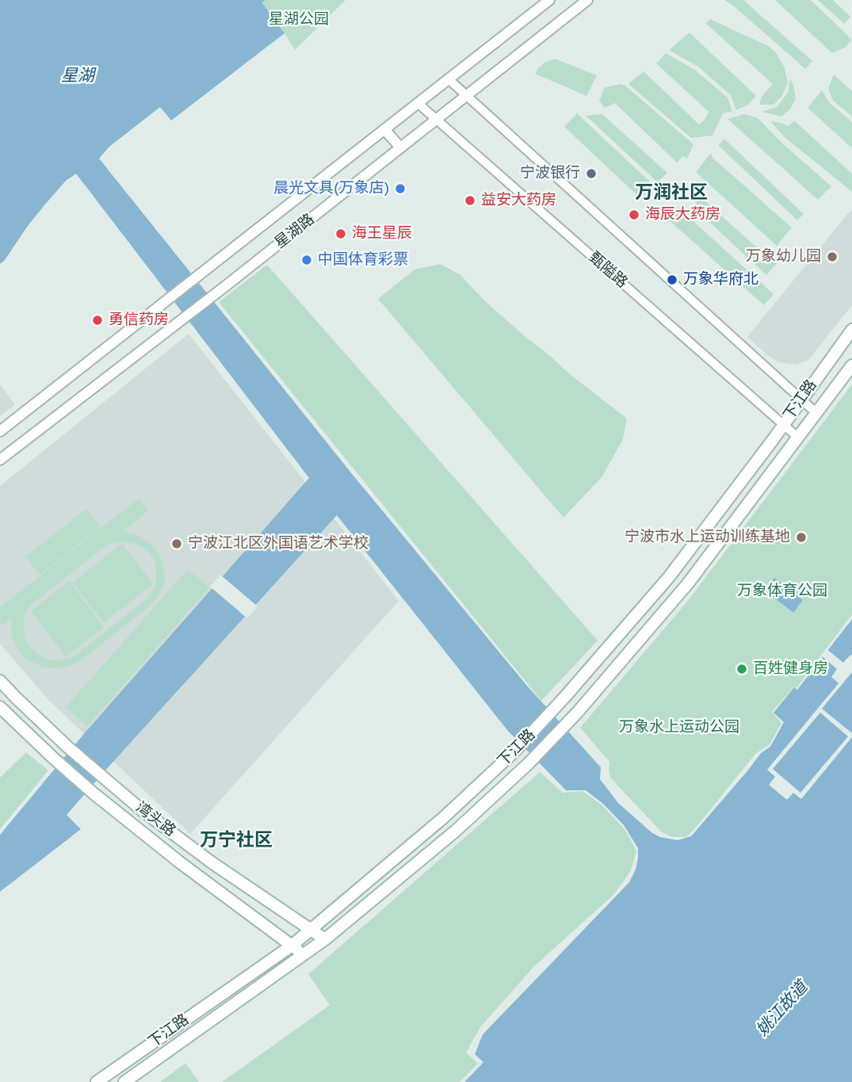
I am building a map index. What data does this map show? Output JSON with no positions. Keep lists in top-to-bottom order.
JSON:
{
  "streets": {
    "main road": ["下江路", "湾头路"],
    "street": ["星湖路", "甄隘路"]
  },
  "crossings": [
    ["星湖路", "甄隘路"],
    ["甄隘路", "下江路"],
    ["下江路", "湾头路"]
  ],
  "districts": ["万润社区", "万宁社区"],
  "water": ["星湖", "姚江故道"],
  "parks": ["星湖公园", "万象体育公园", "万象水上运动公园"],
  "places": [
    "宁波银行",
    "晨光文具(万象店)",
    "益安大药房",
    "海辰大药房",
    "海王星辰",
    "万象幼儿园",
    "中国体育彩票",
    "万象华府北",
    "勇信药房",
    "宁波市水上运动训练基地",
    "宁波江北区外国语艺术学校",
    "百姓健身房"
  ]
}
